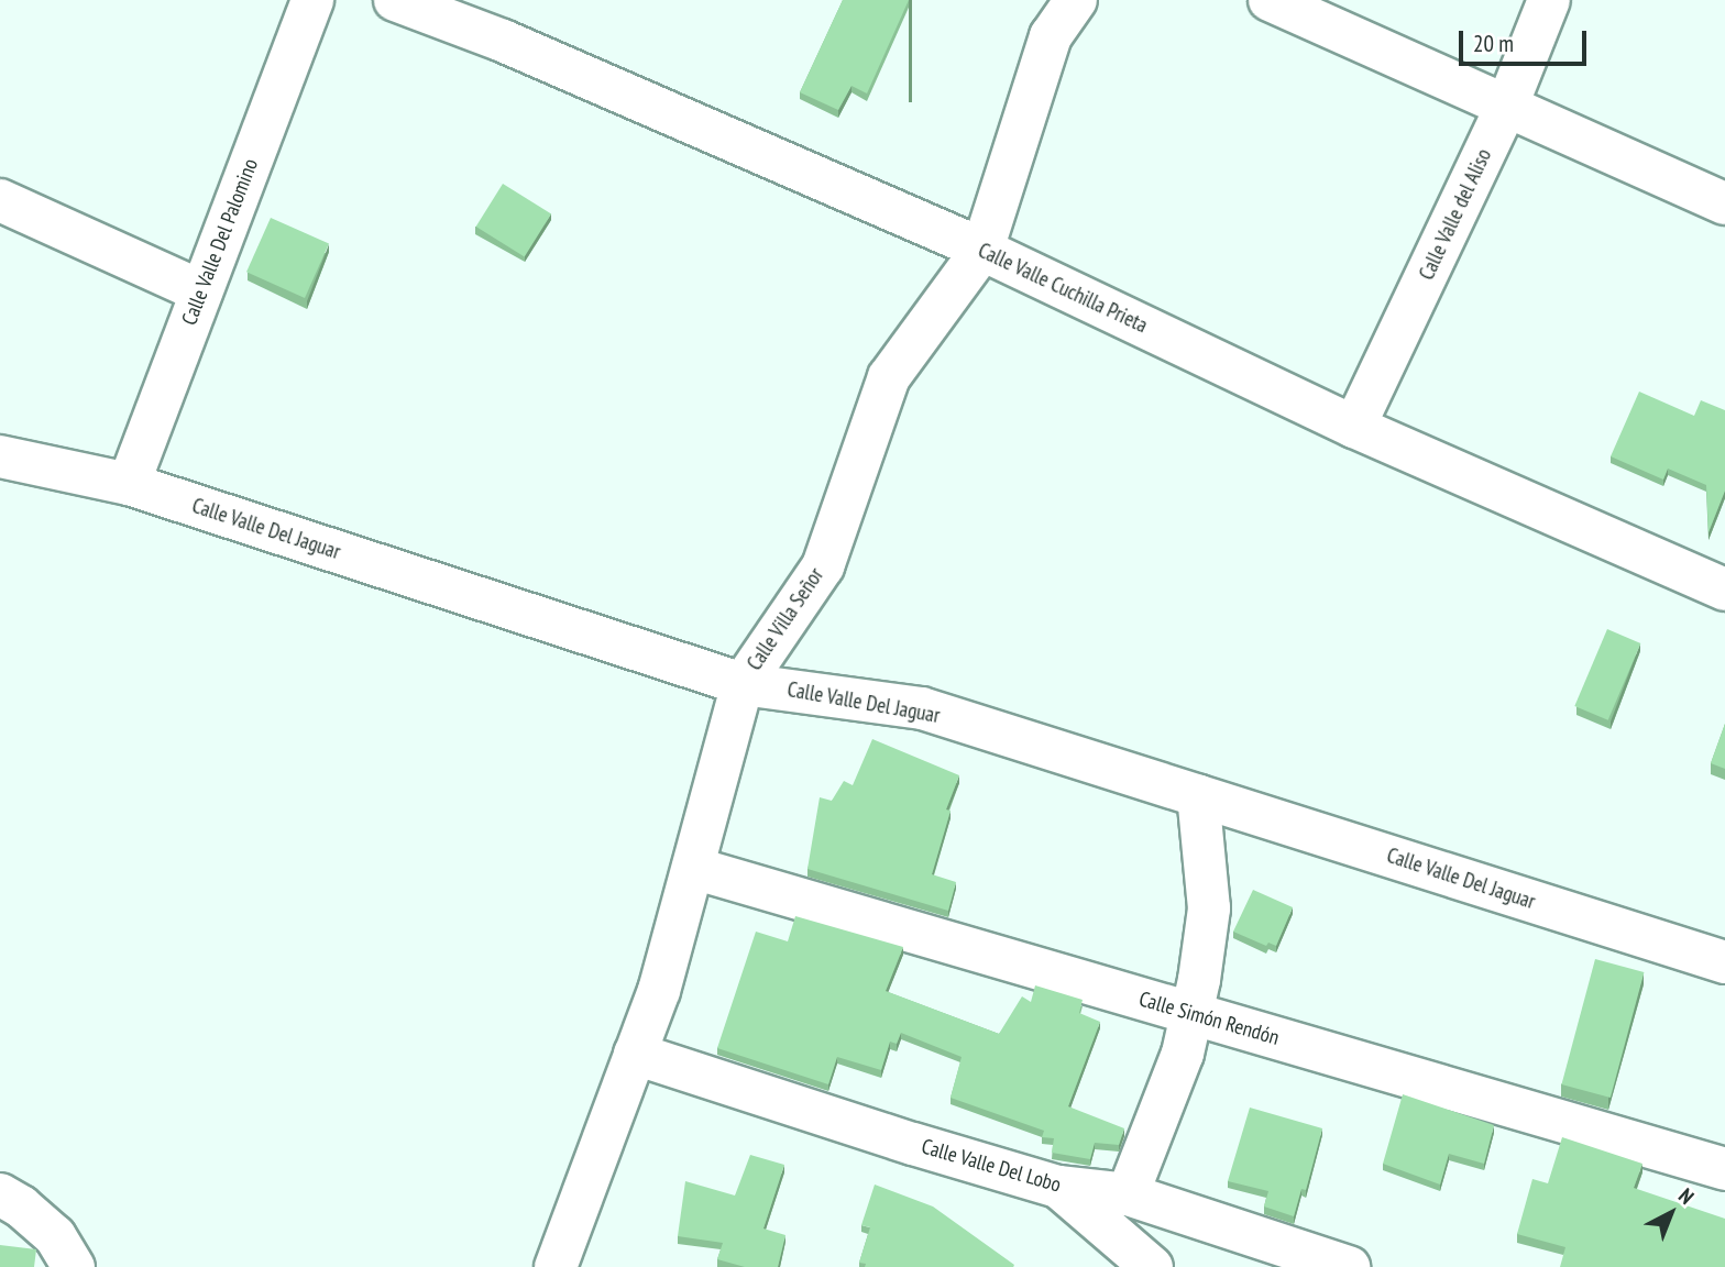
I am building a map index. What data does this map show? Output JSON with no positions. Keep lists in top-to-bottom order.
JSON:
{
  "streets": {
    "street": [
      "Calle Valle del Aliso",
      "Calle Valle Del Palomino",
      "Calle Valle Cuchilla Prieta",
      "Calle Valle Del Jaguar",
      "Calle Villa Señor",
      "Calle Simón Rendón",
      "Calle Valle Del Lobo"
    ]
  },
  "crossings": [
    ["Calle Valle del Aliso", "Calle Valle Cuchilla Prieta"],
    ["Calle Valle Del Palomino", "Calle Valle Del Jaguar"],
    ["Calle Valle Cuchilla Prieta", "Calle Villa Señor"],
    ["Calle Valle Del Jaguar", "Calle Villa Señor"],
    ["Calle Villa Señor", "Calle Simón Rendón"],
    ["Calle Villa Señor", "Calle Valle Del Lobo"]
  ],
  "scale_bar": "20 m",
  "north": "top right"
}
